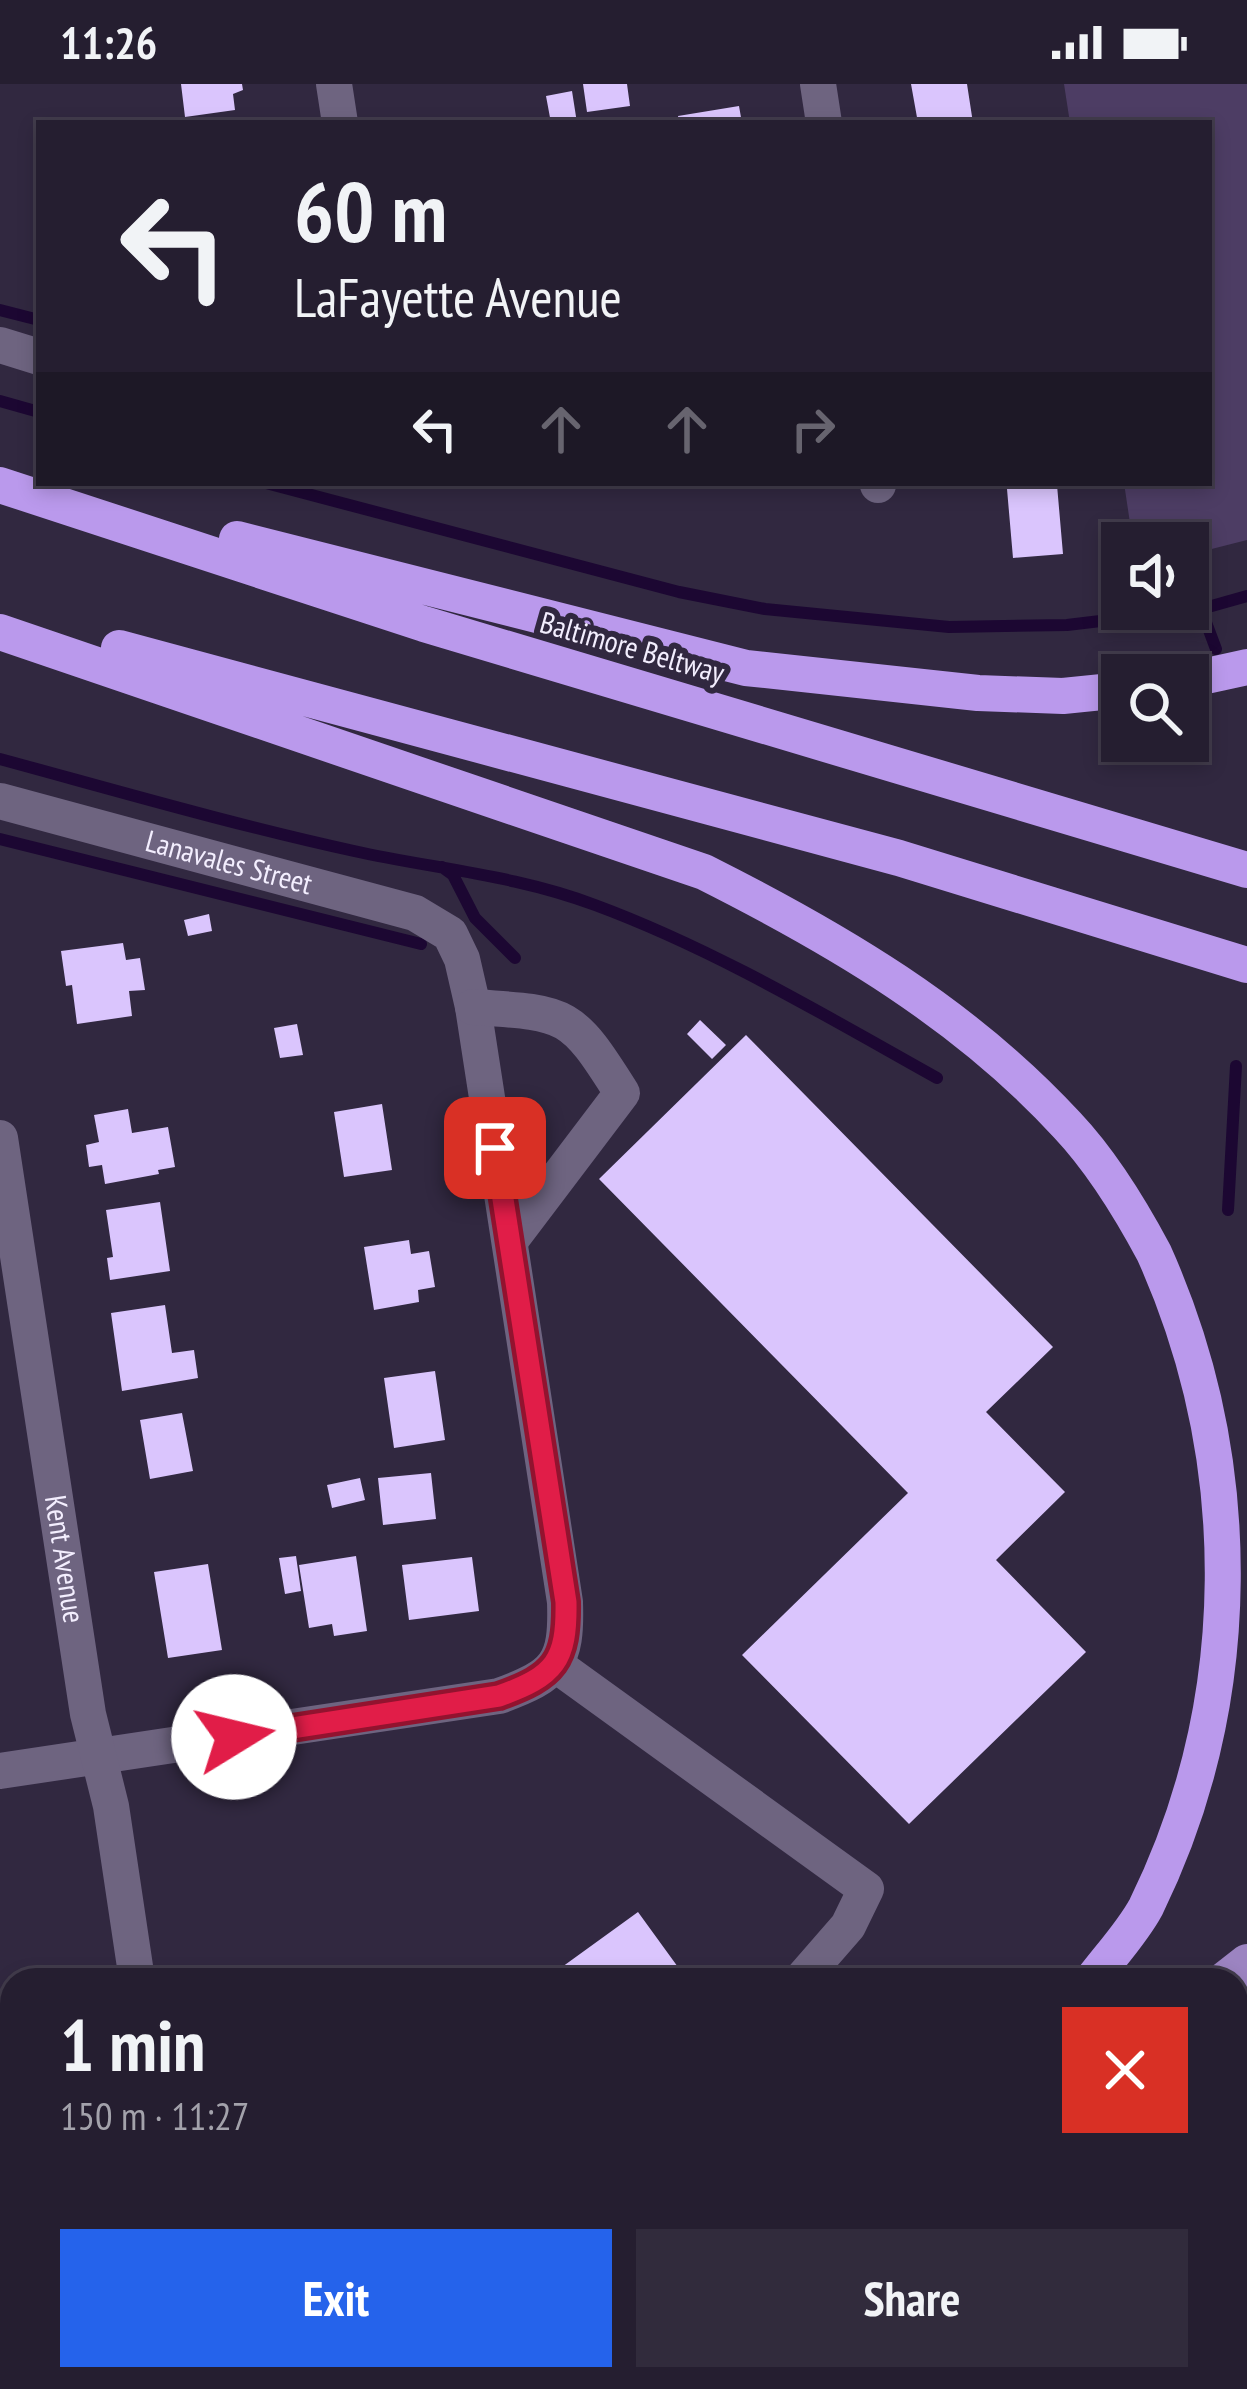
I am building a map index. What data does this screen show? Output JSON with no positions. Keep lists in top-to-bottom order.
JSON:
{
  "streets": {
    "highway": ["Baltimore Beltway"],
    "street": ["Lanavales Street", "Kent Avenue"]
  },
  "page": {
    "status": "11:26",
    "turn": ["60 m", "LaFayette Avenue"],
    "heading": ["1 min", "150 m · 11:27"],
    "buttons": ["Exit", "Share"]
  }
}
